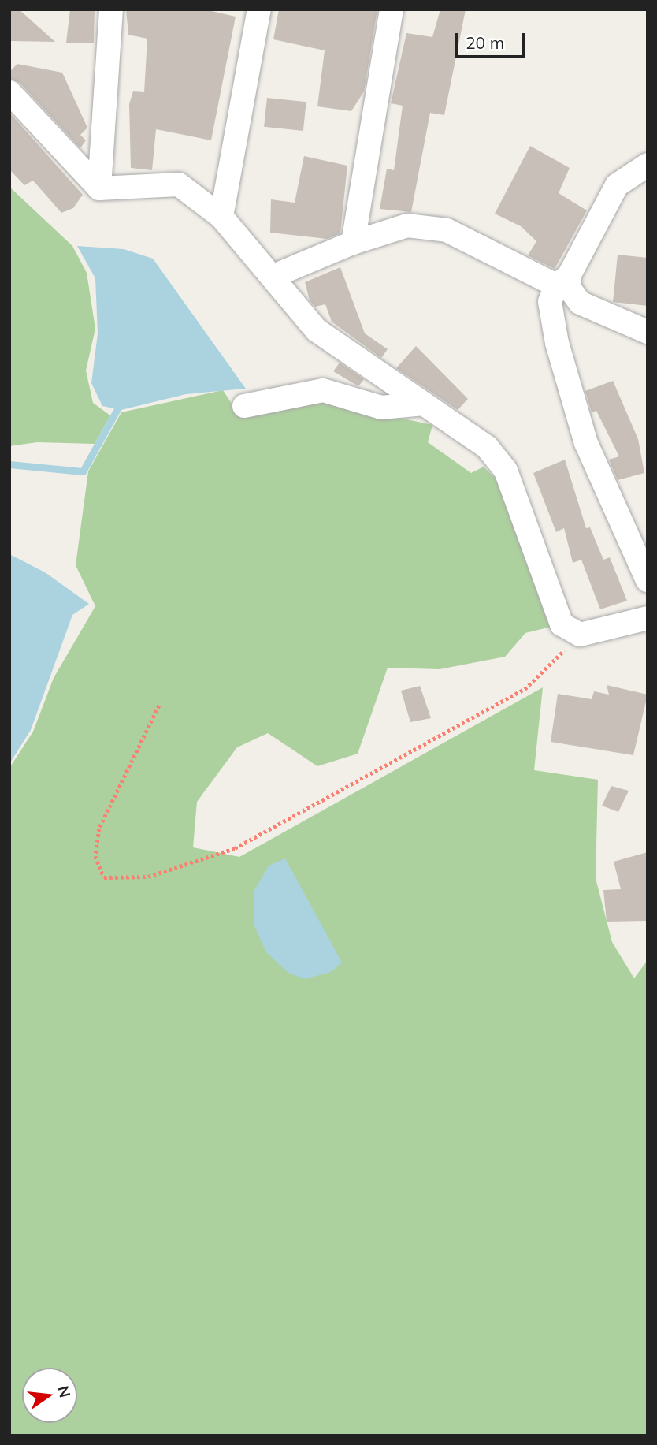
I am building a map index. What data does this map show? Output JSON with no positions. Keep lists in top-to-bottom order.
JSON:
{
  "scale_bar": "20 m",
  "north": "right"
}
